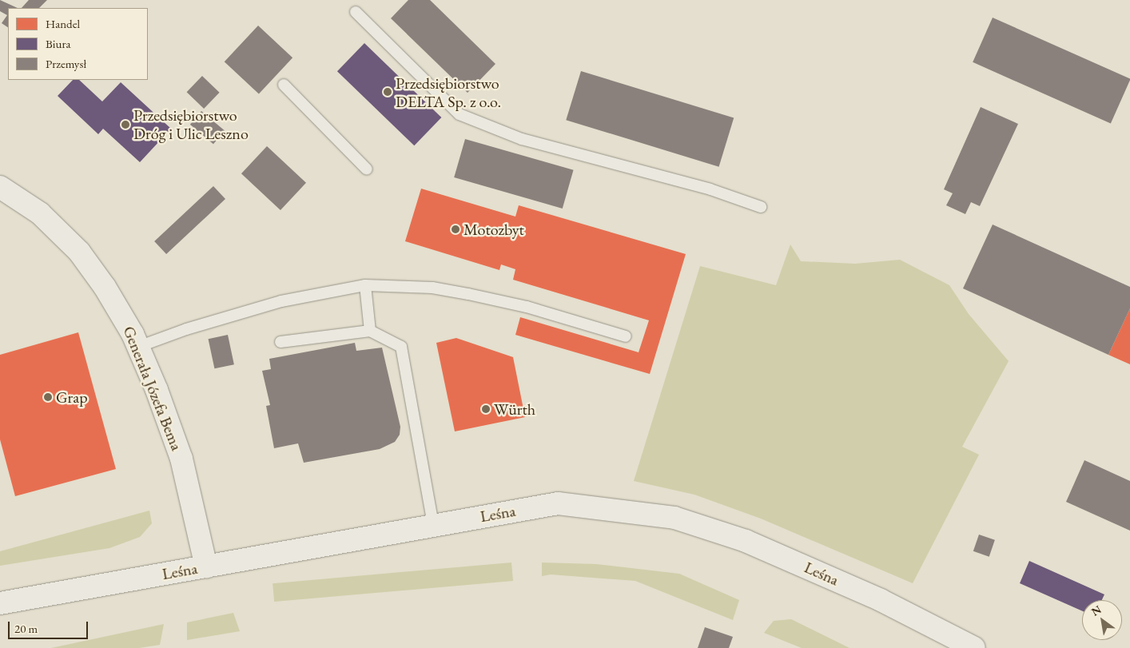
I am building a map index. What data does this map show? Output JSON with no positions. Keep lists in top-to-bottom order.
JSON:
{
  "streets": {
    "street": ["Generała Józefa Bema", "Leśna"]
  },
  "crossings": [
    ["Generała Józefa Bema", "Leśna"]
  ],
  "places": [
    "Przedsiębiorstwo DELTA Sp. z o.o.",
    "Przedsiębiorstwo Dróg i Ulic Leszno",
    "Motozbyt",
    "Grap",
    "Würth"
  ],
  "legend": ["Handel", "Biura", "Przemysł"],
  "scale_bar": "20 m",
  "north": "top left"
}
